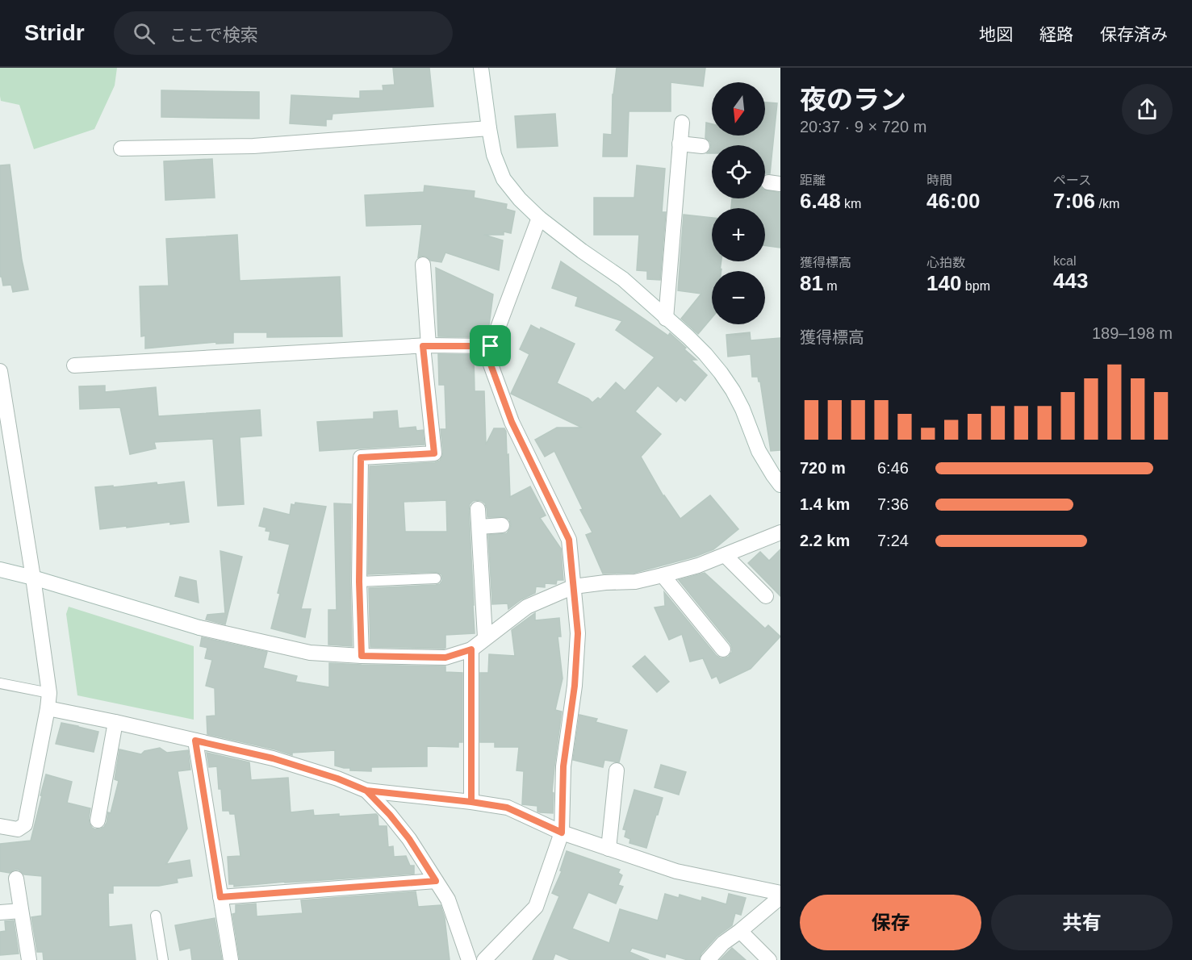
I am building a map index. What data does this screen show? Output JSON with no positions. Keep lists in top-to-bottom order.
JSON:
{
  "north": "bottom",
  "page": {
    "header": "Stridr",
    "search": "ここで検索",
    "nav": ["地図", "経路", "保存済み"],
    "heading": ["夜のラン", "20:37 · 9 × 720 m"],
    "map_buttons": ["+", "−"],
    "stats": [
      ["距離", "6.48 km"],
      ["時間", "46:00"],
      ["ペース", "7:06 /km"],
      ["獲得標高", "81 m"],
      ["心拍数", "140 bpm"],
      ["kcal", "443"]
    ],
    "chart": ["獲得標高", "189–198 m"],
    "list": [
      {
        "name": "720 m",
        "note": "6:46"
      },
      {
        "name": "1.4 km",
        "note": "7:36"
      },
      {
        "name": "2.2 km",
        "note": "7:24"
      }
    ],
    "buttons": ["保存", "共有"]
  }
}
